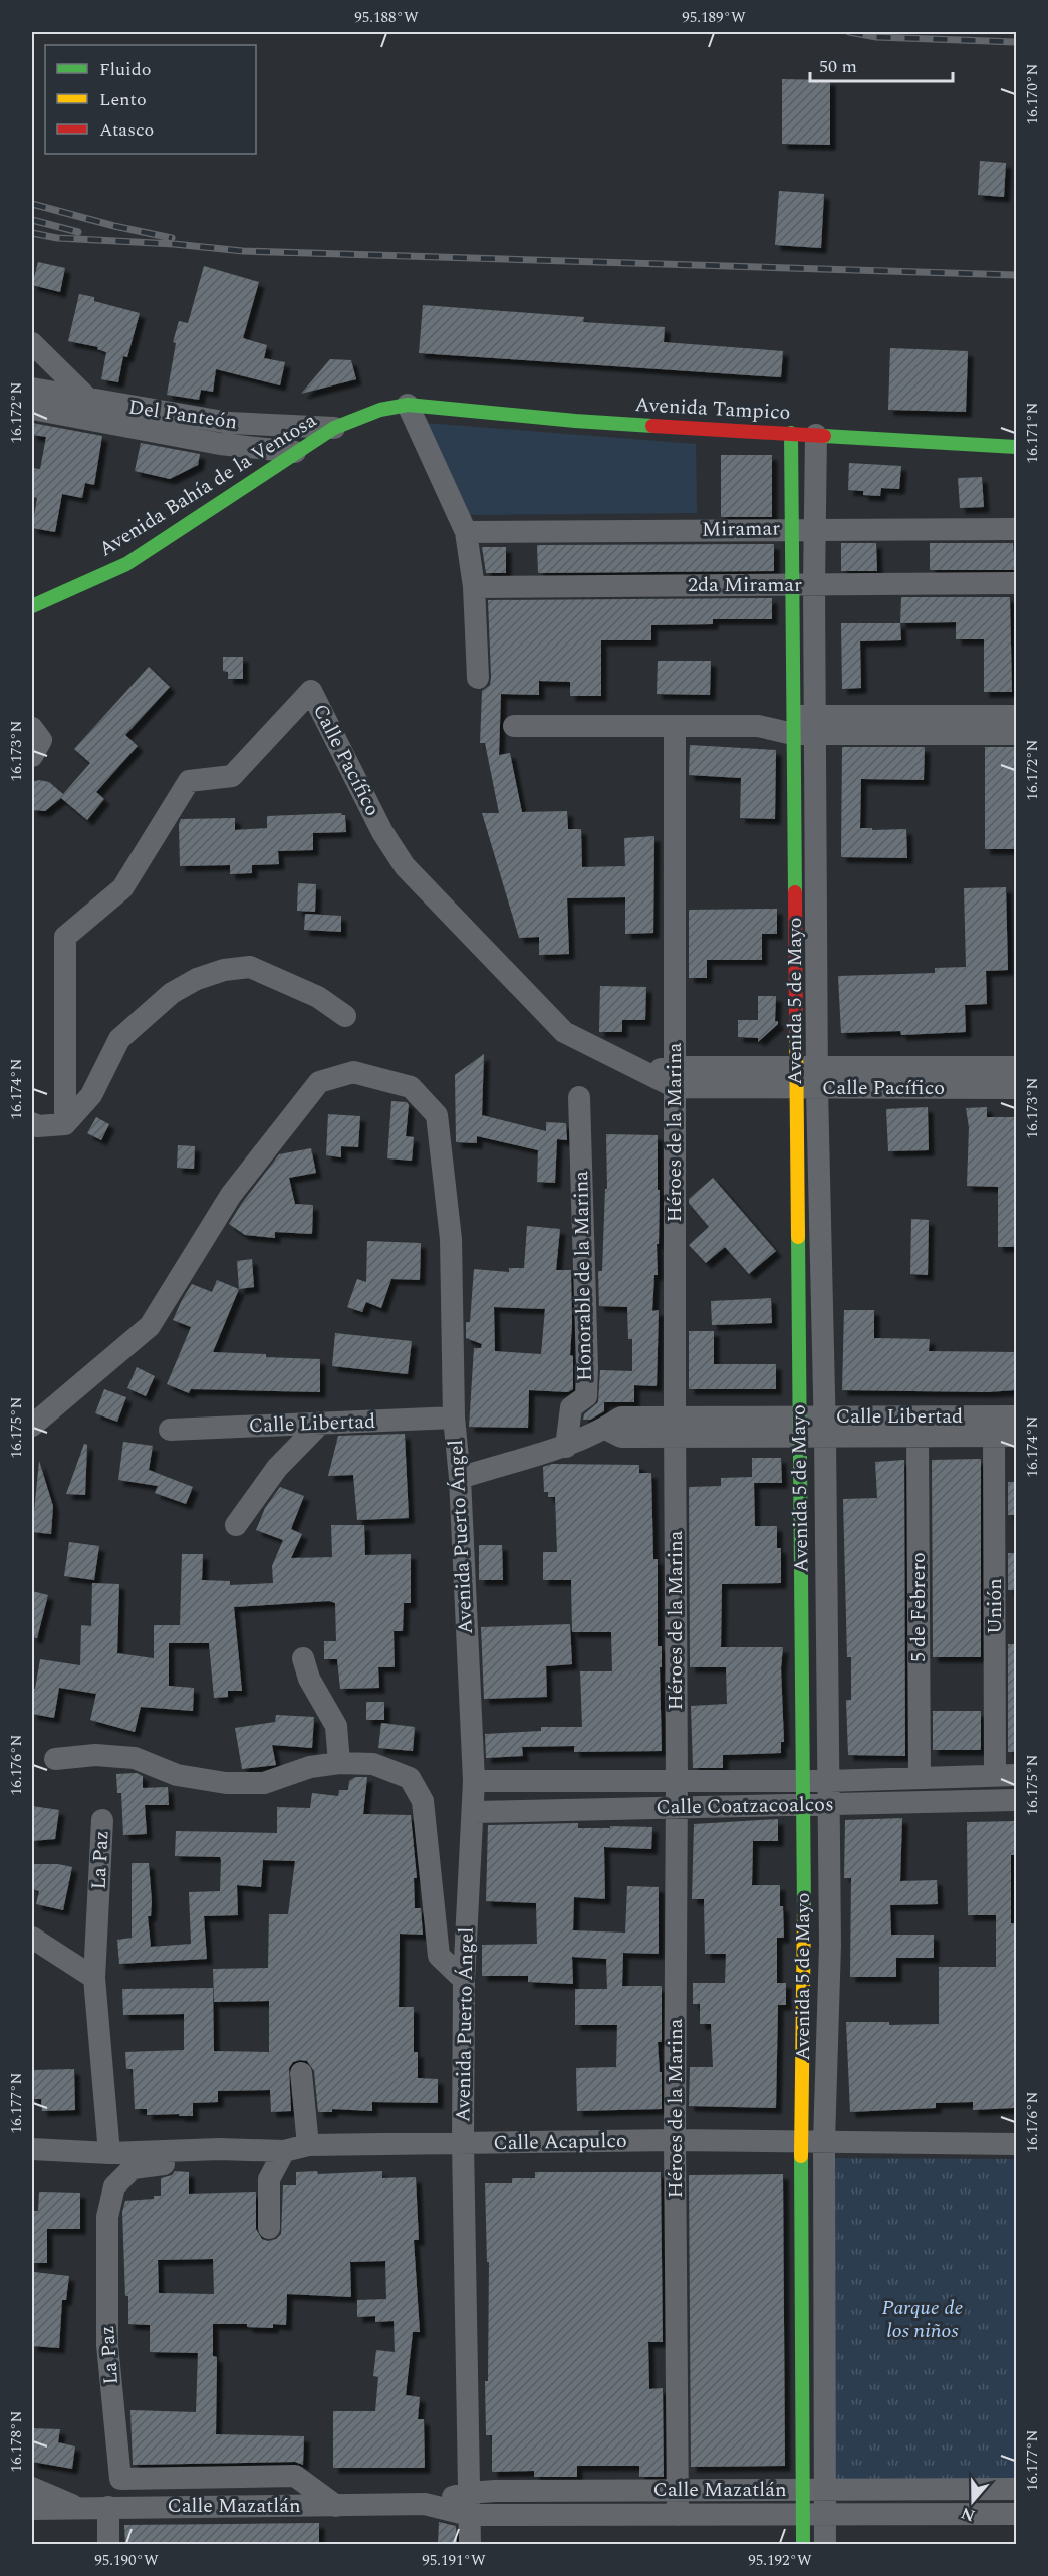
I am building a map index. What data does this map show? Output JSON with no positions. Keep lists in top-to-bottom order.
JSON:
{
  "streets": {
    "street": [
      "Avenida Tampico",
      "Del Panteón",
      "Avenida Bahía de la Ventosa",
      "Miramar",
      "2da Miramar",
      "Calle Pacífico",
      "Avenida 5 de Mayo",
      "Héroes de la Marina",
      "Honorable de la Marina",
      "Calle Libertad",
      "Avenida Puerto Ángel",
      "Unión",
      "5 de Febrero",
      "Calle Coatzacoalcos",
      "La Paz",
      "Calle Acapulco",
      "Calle Mazatlán"
    ]
  },
  "crossings": [
    ["Avenida Tampico", "Avenida Bahía de la Ventosa"],
    ["Avenida Tampico", "Avenida 5 de Mayo"],
    ["Del Panteón", "Avenida Bahía de la Ventosa"],
    ["Miramar", "Avenida 5 de Mayo"],
    ["2da Miramar", "Avenida 5 de Mayo"],
    ["Calle Pacífico", "Avenida 5 de Mayo"],
    ["Calle Pacífico", "Héroes de la Marina"],
    ["Avenida 5 de Mayo", "Calle Libertad"],
    ["Avenida 5 de Mayo", "Calle Coatzacoalcos"],
    ["Avenida 5 de Mayo", "Calle Acapulco"],
    ["Avenida 5 de Mayo", "Calle Mazatlán"],
    ["Héroes de la Marina", "Calle Libertad"],
    ["Héroes de la Marina", "Calle Coatzacoalcos"],
    ["Héroes de la Marina", "Calle Acapulco"],
    ["Héroes de la Marina", "Calle Mazatlán"],
    ["Honorable de la Marina", "Calle Libertad"],
    ["Calle Libertad", "Avenida Puerto Ángel"],
    ["Calle Libertad", "Unión"],
    ["Calle Libertad", "5 de Febrero"],
    ["Avenida Puerto Ángel", "Calle Coatzacoalcos"],
    ["Avenida Puerto Ángel", "Calle Acapulco"],
    ["Avenida Puerto Ángel", "Calle Mazatlán"],
    ["Unión", "Calle Coatzacoalcos"],
    ["5 de Febrero", "Calle Coatzacoalcos"],
    ["La Paz", "Calle Acapulco"],
    ["La Paz", "Calle Mazatlán"]
  ],
  "parks": ["Parque de los niños"],
  "legend": ["Fluido", "Lento", "Atasco"],
  "scale_bar": "50 m",
  "north": "bottom",
  "coordinates": [
    "95.188°W",
    "95.189°W",
    "16.170°N",
    "16.172°N",
    "16.171°N",
    "16.173°N",
    "16.174°N",
    "16.175°N",
    "16.176°N",
    "16.177°N",
    "16.178°N",
    "95.190°W",
    "95.191°W",
    "95.192°W"
  ]
}
